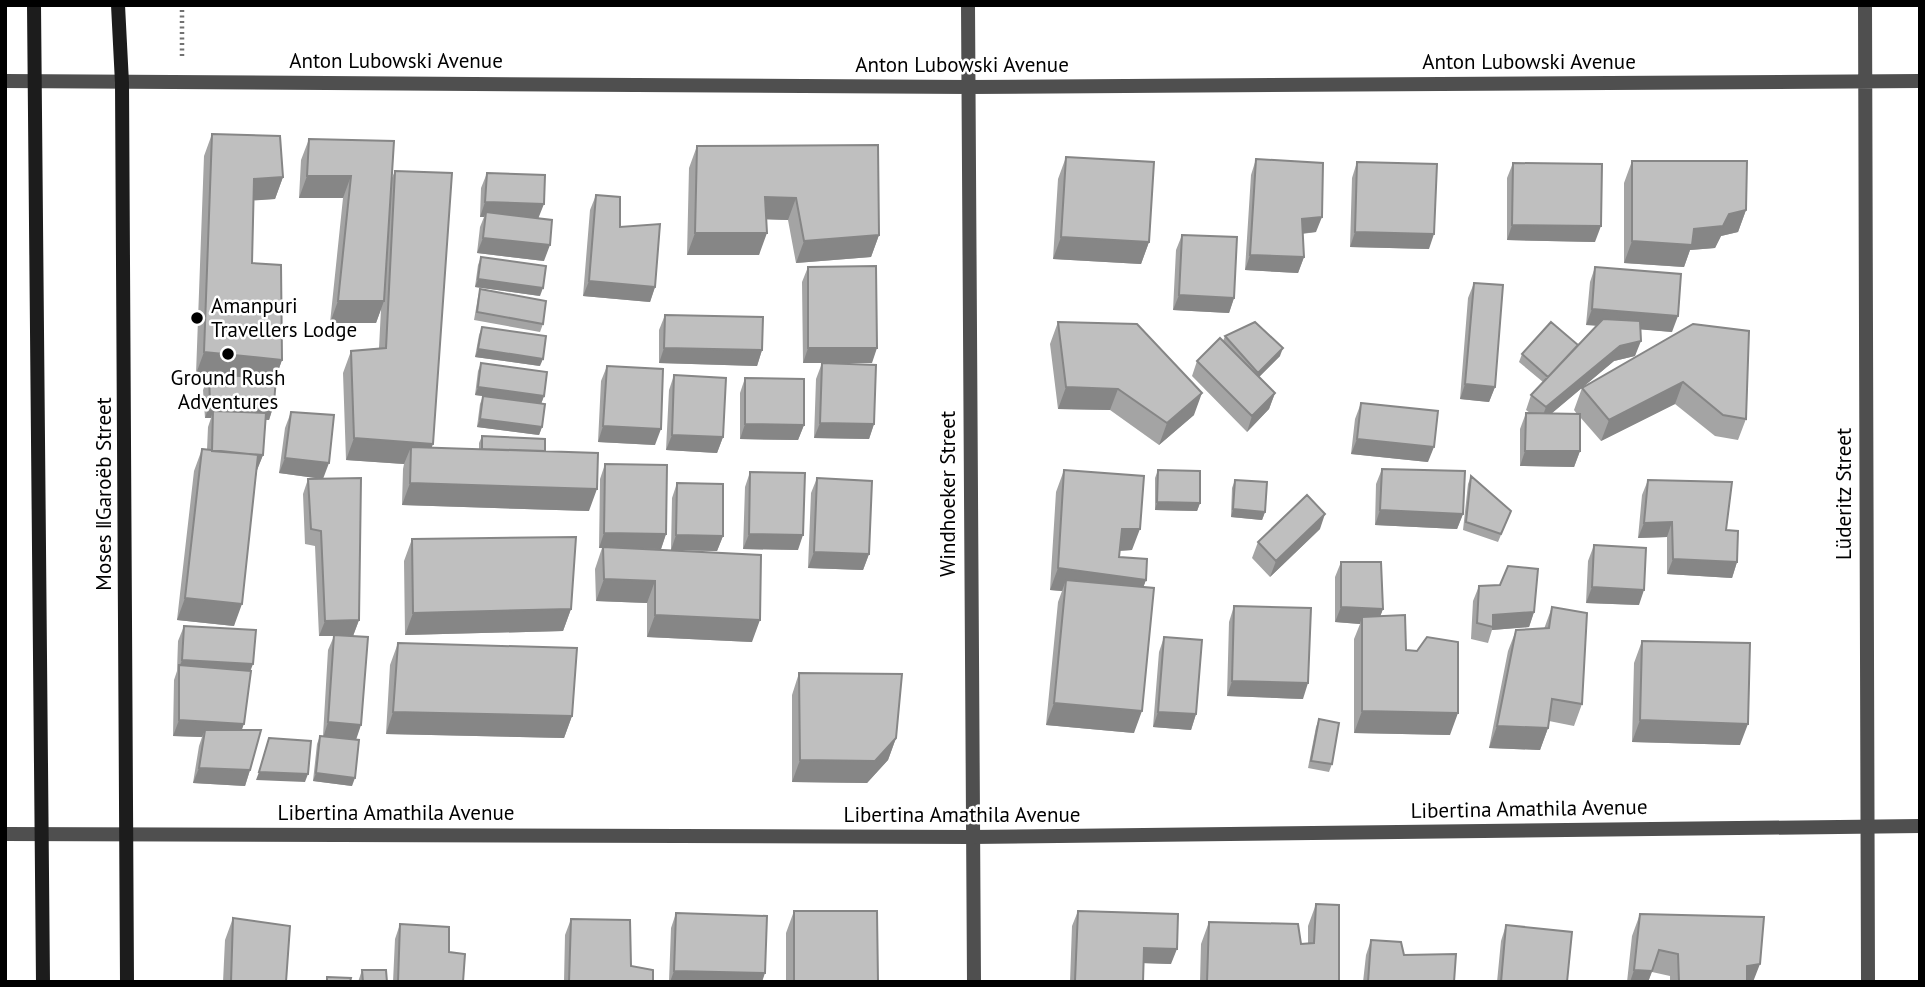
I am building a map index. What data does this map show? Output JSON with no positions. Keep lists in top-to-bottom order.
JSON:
{
  "streets": {
    "main road": ["Moses ǁGaroëb Street"],
    "street": [
      "Anton Lubowski Avenue",
      "Windhoeker Street",
      "Lüderitz Street",
      "Libertina Amathila Avenue"
    ]
  },
  "crossings": [
    ["Anton Lubowski Avenue", "Moses ǁGaroëb Street"],
    ["Anton Lubowski Avenue", "Windhoeker Street"],
    ["Anton Lubowski Avenue", "Lüderitz Street"],
    ["Moses ǁGaroëb Street", "Libertina Amathila Avenue"],
    ["Windhoeker Street", "Libertina Amathila Avenue"],
    ["Lüderitz Street", "Libertina Amathila Avenue"]
  ],
  "places": ["Amanpuri Travellers Lodge", "Ground Rush Adventures"]
}
